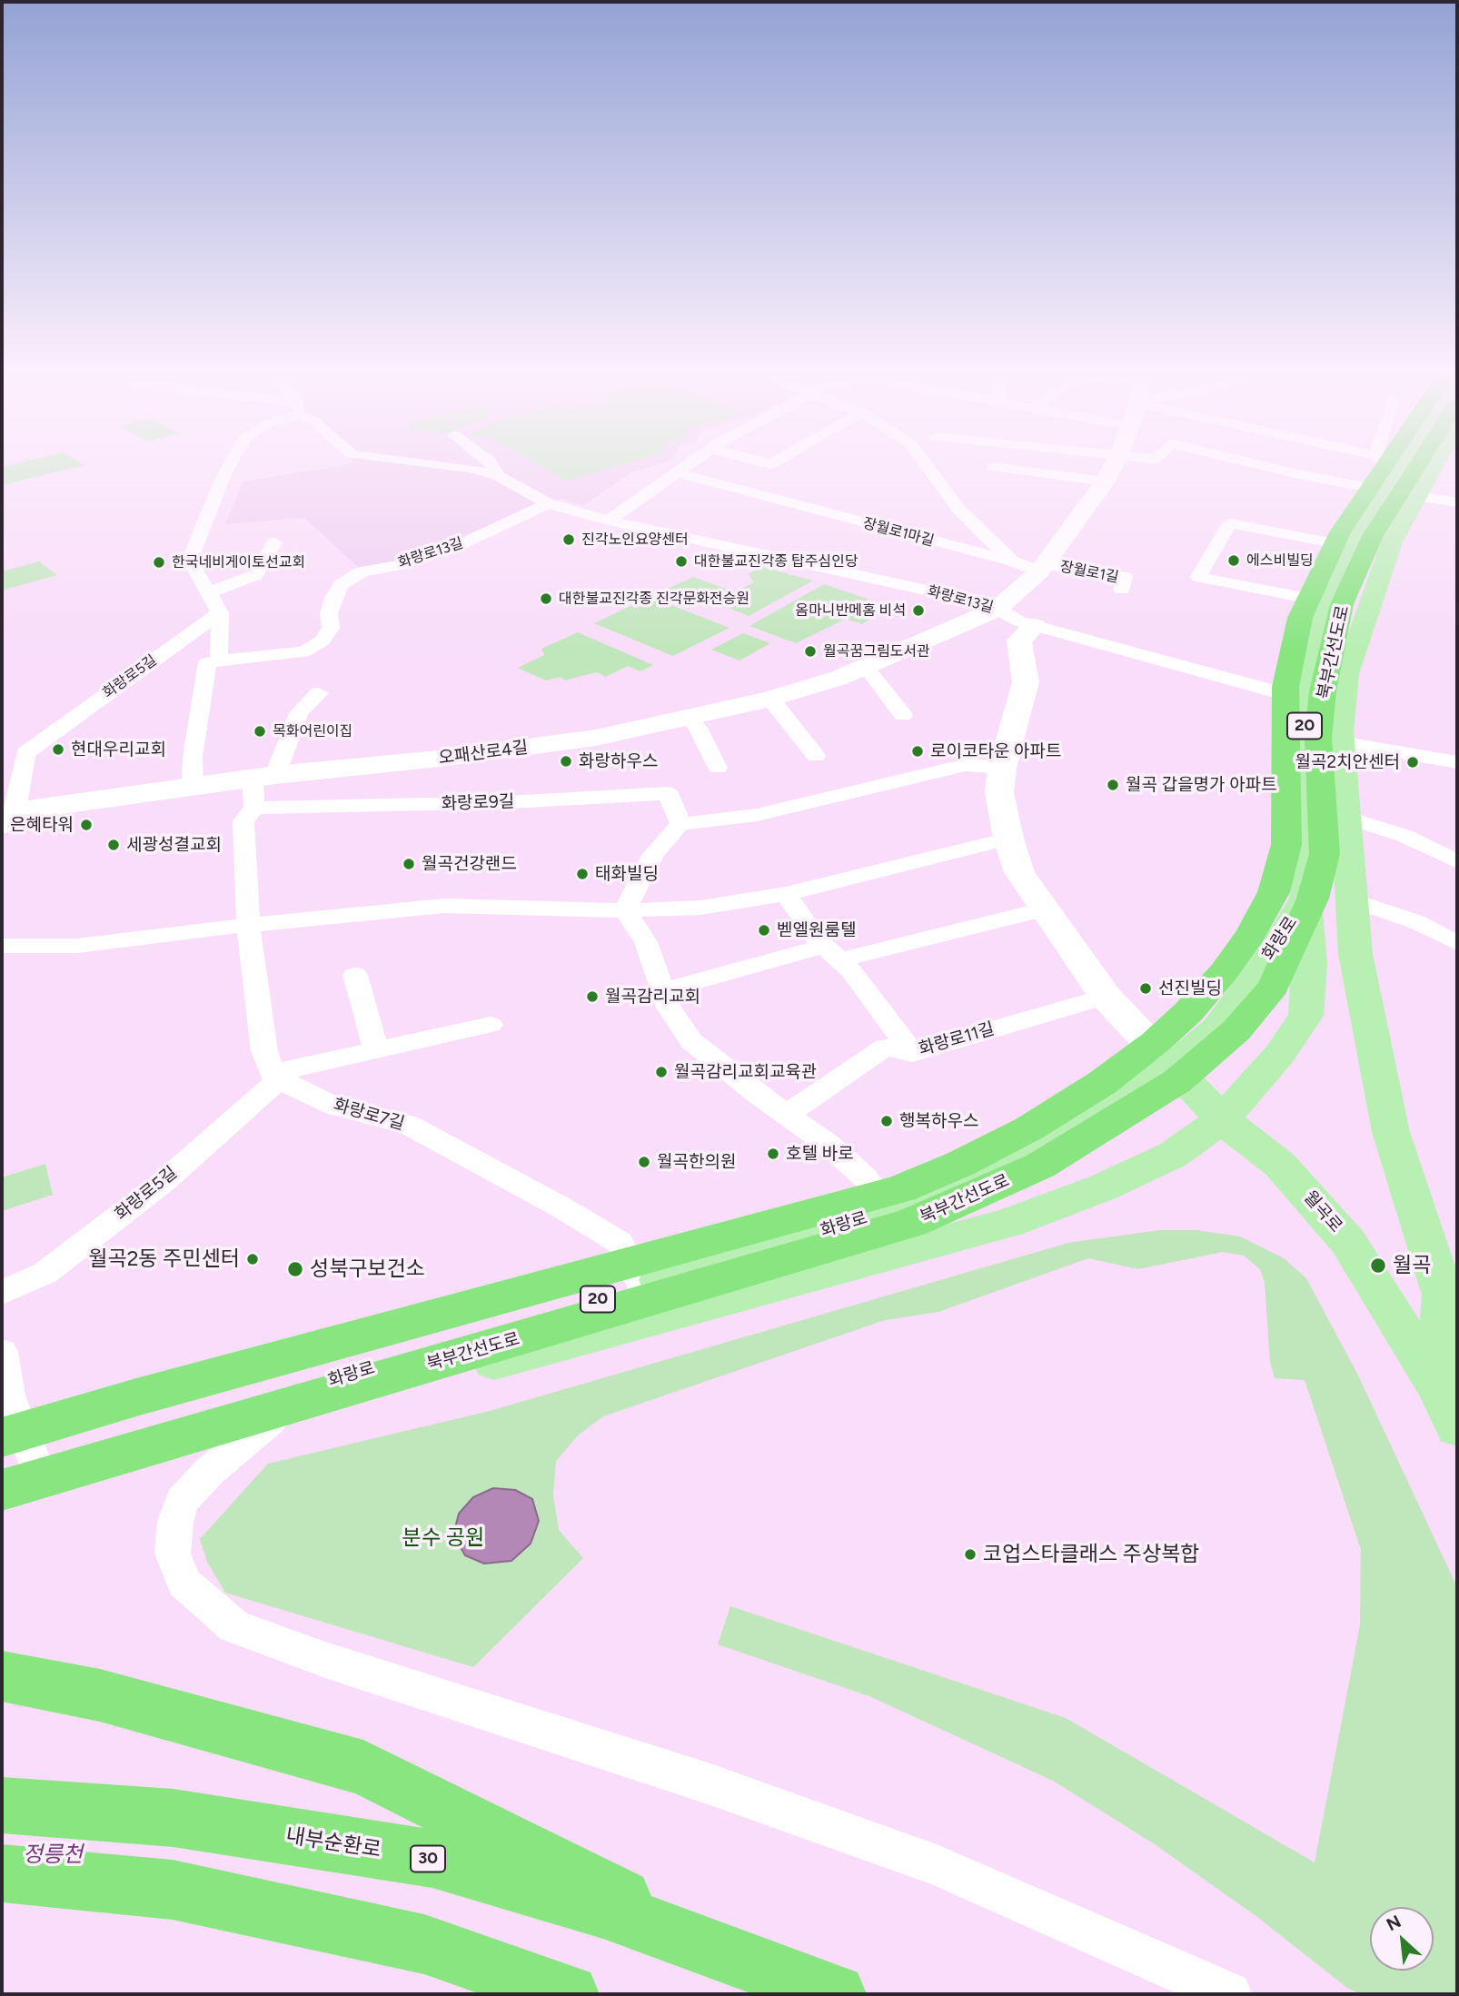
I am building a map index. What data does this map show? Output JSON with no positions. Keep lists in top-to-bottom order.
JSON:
{
  "streets": {
    "highway": ["북부간선도로", "내부순환로", "30"],
    "main road": ["20", "화랑로", "월곡로"],
    "street": [
      "장월로1마길",
      "화랑로13길",
      "장월로1길",
      "화랑로5길",
      "오패산로4길",
      "화랑로9길",
      "화랑로11길",
      "화랑로7길"
    ]
  },
  "crossings": [
    ["장월로1마길", "장월로1길"],
    ["화랑로13길", "장월로1길"],
    ["화랑로13길", "오패산로4길"],
    ["화랑로13길", "화랑로"],
    ["장월로1길", "오패산로4길"],
    ["화랑로5길", "화랑로7길"],
    ["화랑로", "화랑로7길"],
    ["화랑로", "월곡로"]
  ],
  "water": ["정릉천"],
  "parks": ["분수 공원"],
  "places": [
    "진각노인요양센터",
    "에스비빌딩",
    "대한불교진각종 탑주심인당",
    "한국네비게이토선교회",
    "대한불교진각종 진각문화전승원",
    "옴마니반메홈 비석",
    "월곡꿈그림도서관",
    "목화어린이집",
    "현대우리교회",
    "로이코타운 아파트",
    "화랑하우스",
    "월곡2치안센터",
    "월곡 갑을명가 아파트",
    "은혜타워",
    "세광성결교회",
    "월곡건강랜드",
    "태화빌딩",
    "벧엘원룸텔",
    "선진빌딩",
    "월곡감리교회",
    "월곡감리교회교육관",
    "행복하우스",
    "호텔 바로",
    "월곡한의원",
    "월곡2동 주민센터",
    "월곡",
    "성북구보건소",
    "코업스타클래스 주상복합"
  ],
  "north": "top left"
}
